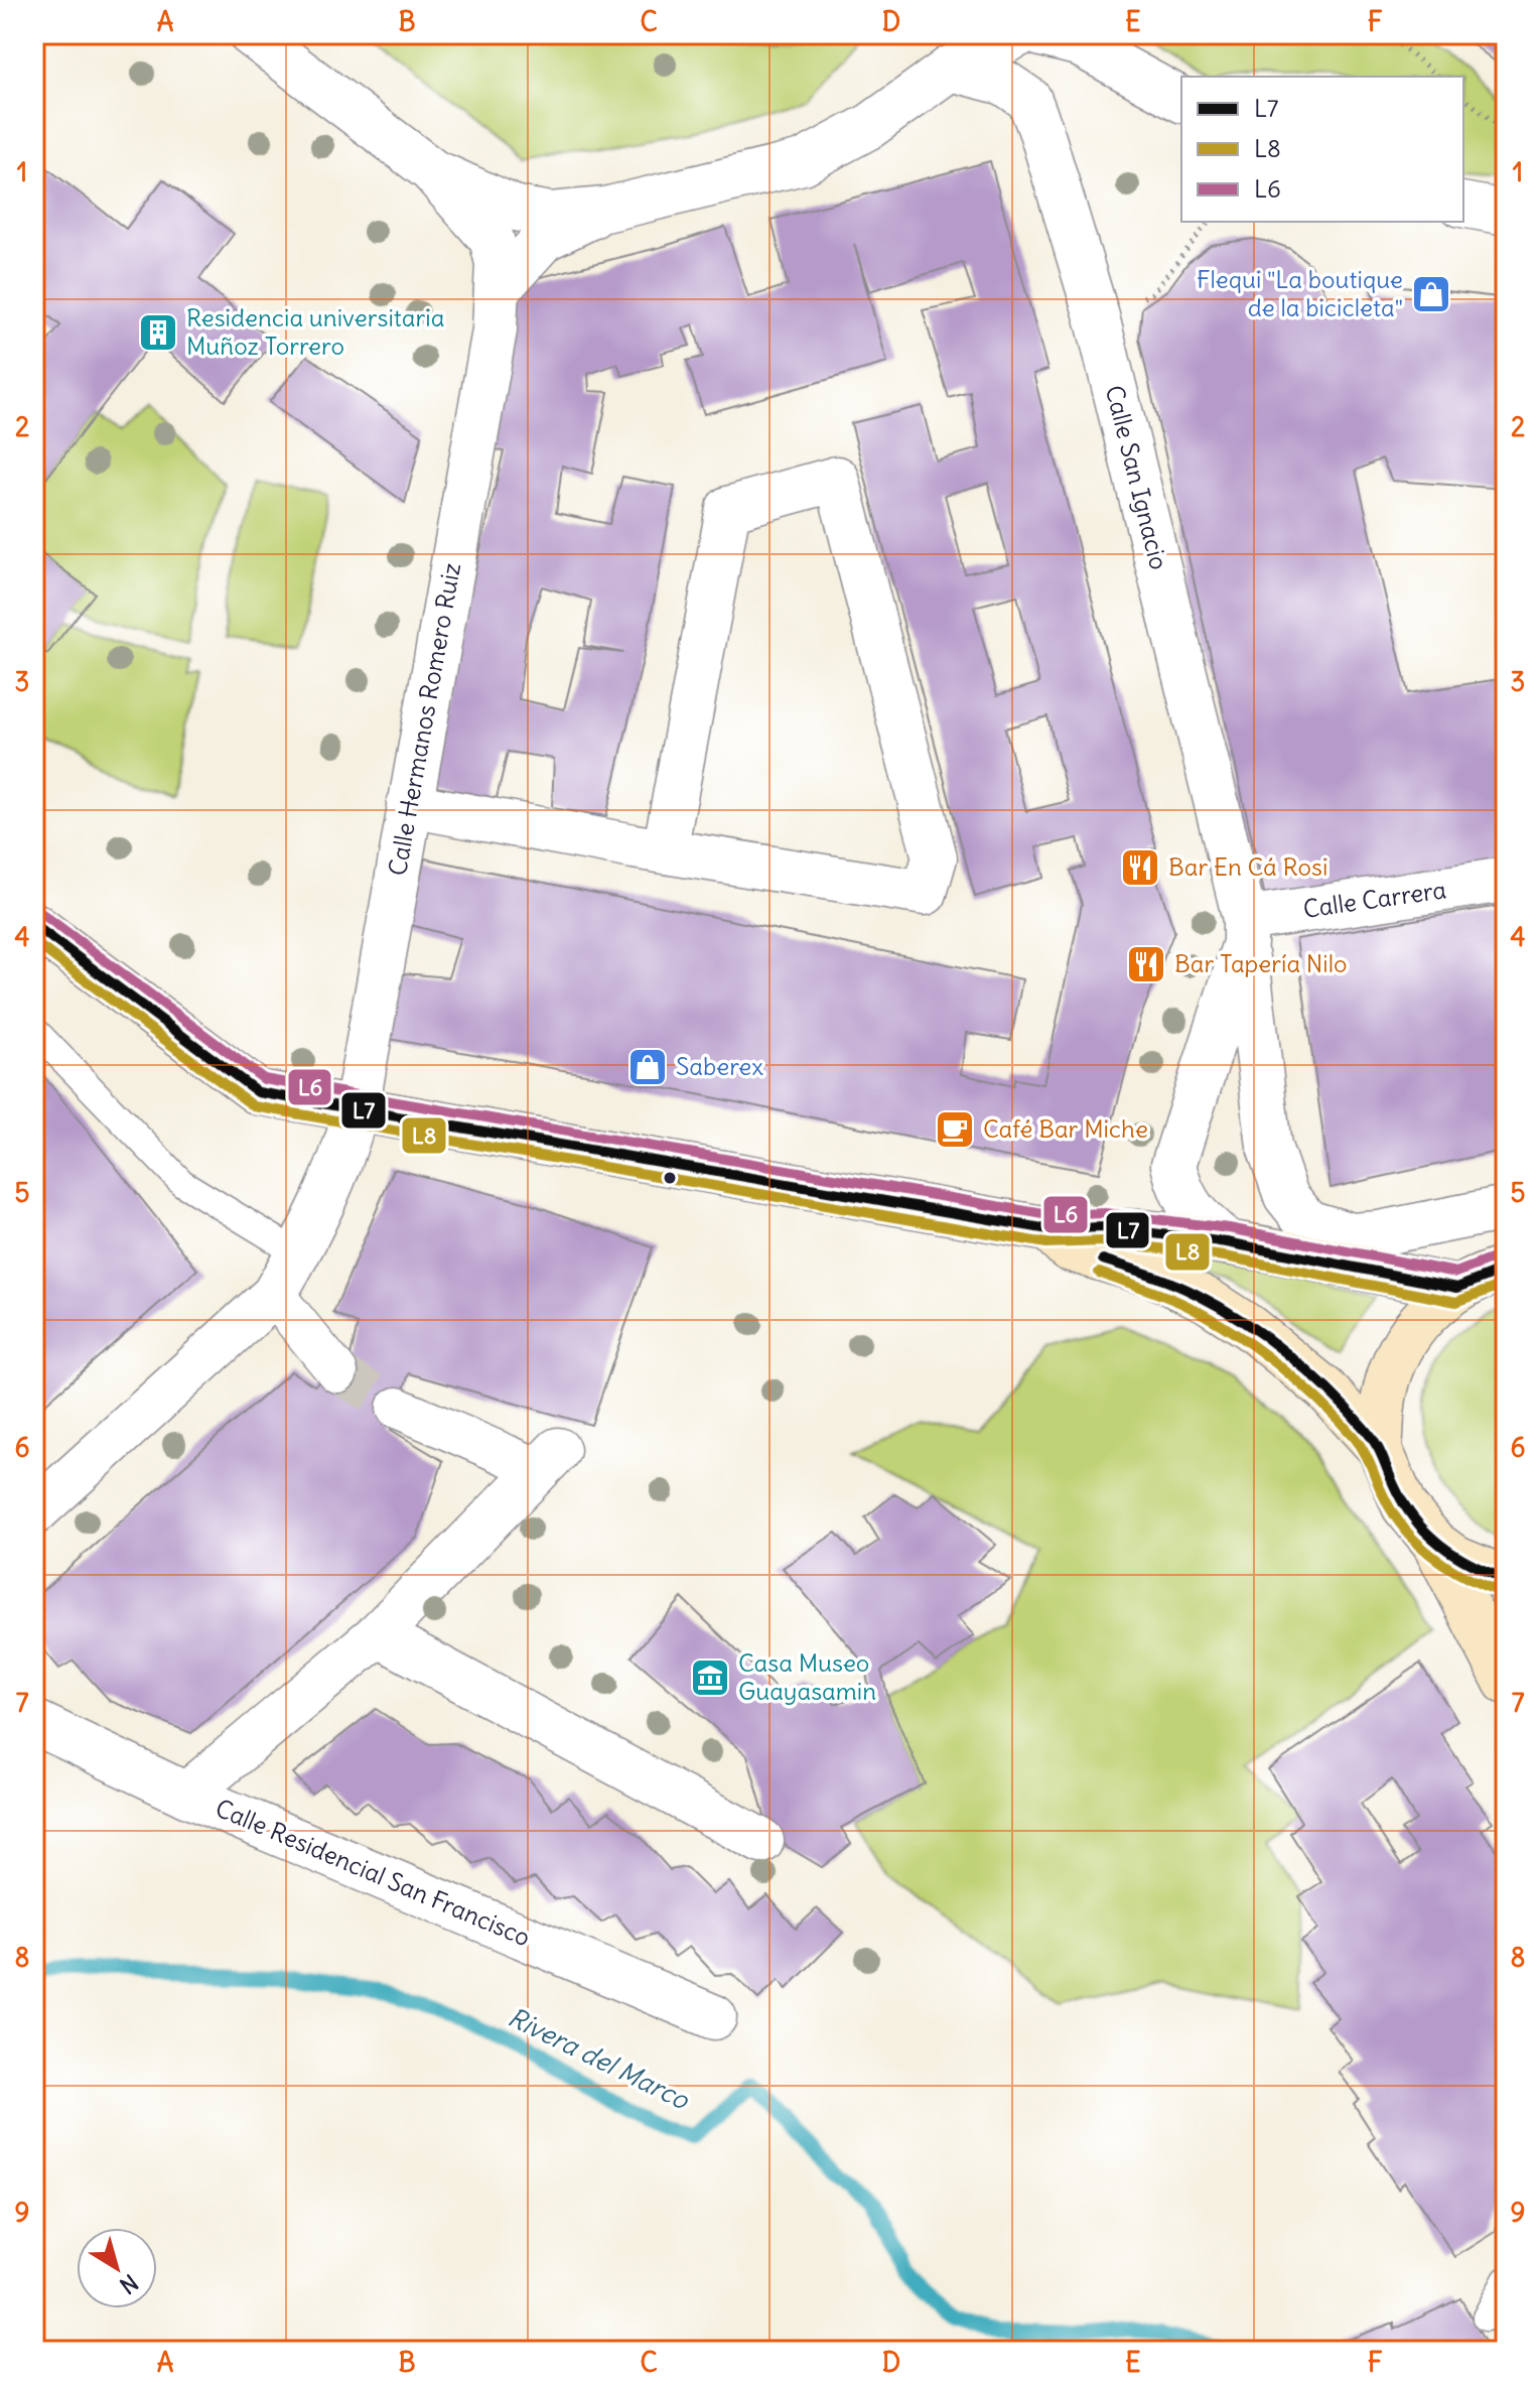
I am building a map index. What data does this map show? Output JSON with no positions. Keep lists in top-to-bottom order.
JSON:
{
  "streets": {
    "street": [
      "Calle San Ignacio",
      "Calle Hermanos Romero Ruiz",
      "Calle Carrera",
      "Calle Residencial San Francisco"
    ]
  },
  "crossings": [
    ["Calle San Ignacio", "Calle Carrera"]
  ],
  "water": ["Rivera del Marco"],
  "places": {
    "shop": ["Flequi \"La boutique de la bicicleta\"", "Saberex"],
    "building": ["Residencia universitaria Muñoz Torrero"],
    "restaurant": ["Bar En Cá Rosi", "Bar Tapería Nilo"],
    "cafe": ["Café Bar Miche"],
    "museum": ["Casa Museo Guayasamin"]
  },
  "lines": ["transit line L6", "transit line L7", "transit line L8"],
  "legend": ["L7", "L8", "L6"],
  "north": "bottom right",
  "grid": {
    "columns": [
      "A",
      "B",
      "C",
      "D",
      "E",
      "F"
    ],
    "rows": [
      "1",
      "2",
      "3",
      "4",
      "5",
      "6",
      "7",
      "8",
      "9"
    ]
  }
}
